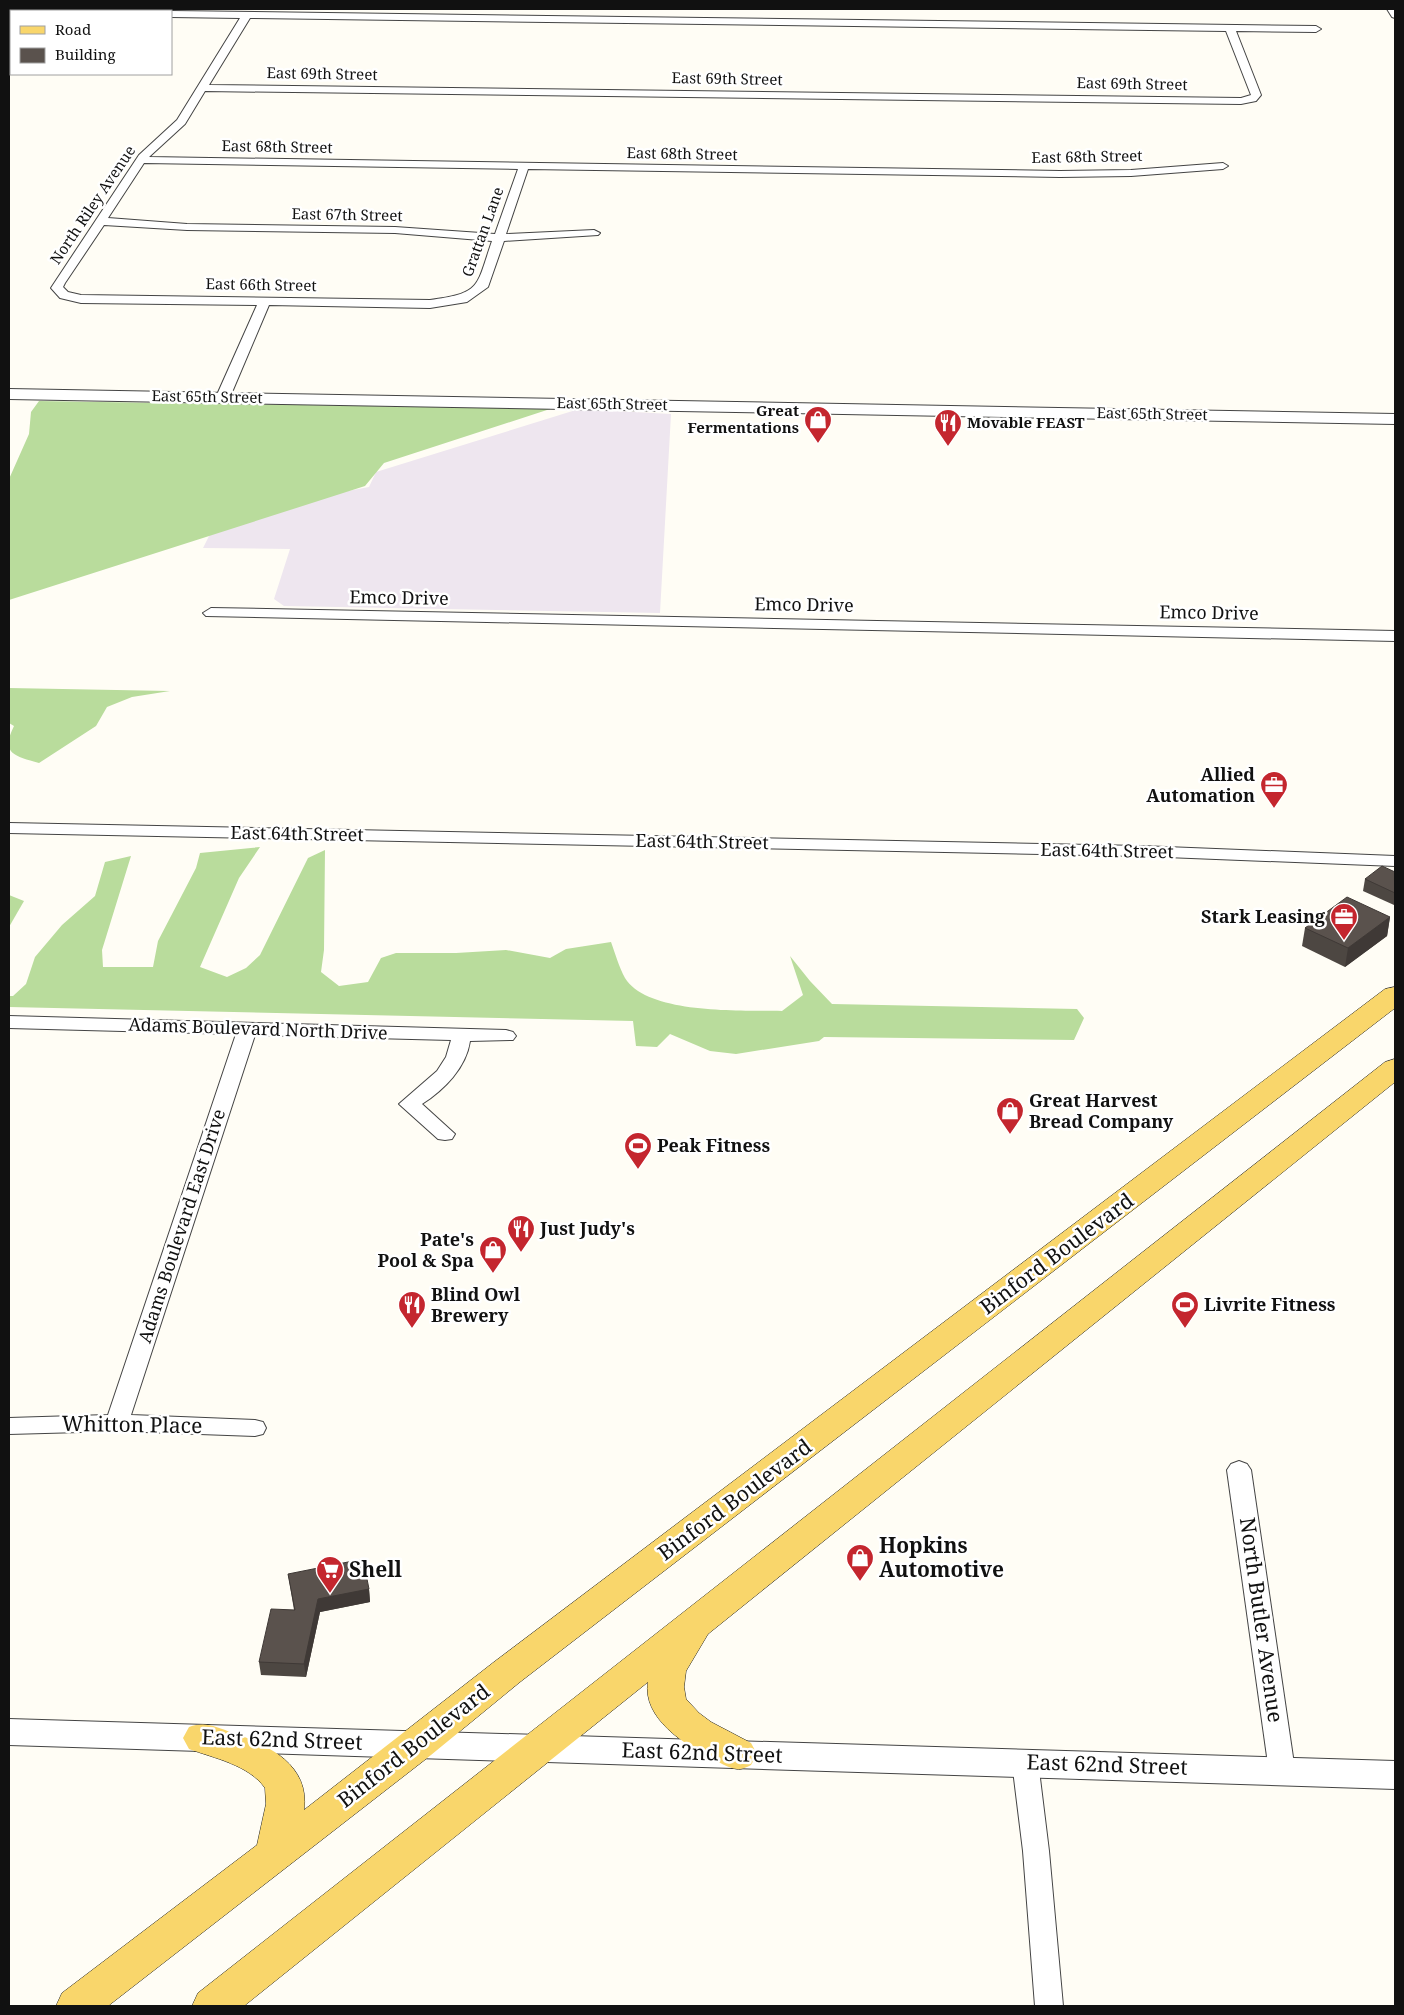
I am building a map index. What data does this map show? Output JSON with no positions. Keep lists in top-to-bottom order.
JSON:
{
  "streets": {
    "main road": ["Binford Boulevard"],
    "street": [
      "East 69th Street",
      "East 68th Street",
      "North Riley Avenue",
      "East 67th Street",
      "Grattan Lane",
      "East 66th Street",
      "East 65th Street",
      "Emco Drive",
      "East 64th Street",
      "Adams Boulevard North Drive",
      "Adams Boulevard East Drive",
      "Whitton Place",
      "North Butler Avenue",
      "East 62nd Street"
    ]
  },
  "crossings": [
    ["East 69th Street", "North Riley Avenue"],
    ["East 68th Street", "North Riley Avenue"],
    ["East 68th Street", "Grattan Lane"],
    ["North Riley Avenue", "East 67th Street"],
    ["North Riley Avenue", "East 66th Street"],
    ["East 67th Street", "Grattan Lane"],
    ["Grattan Lane", "East 66th Street"],
    ["Adams Boulevard North Drive", "Adams Boulevard East Drive"],
    ["Adams Boulevard East Drive", "Whitton Place"],
    ["Binford Boulevard", "East 62nd Street"],
    ["North Butler Avenue", "East 62nd Street"]
  ],
  "places": {
    "shop": [
      "Great Fermentations",
      "Great Harvest Bread Company",
      "Pate's Pool & Spa",
      "Hopkins Automotive"
    ],
    "restaurant": ["Movable FEAST", "Just Judy's", "Blind Owl Brewery"],
    "office": ["Allied Automation", "Stark Leasing"],
    "sports": ["Peak Fitness", "Livrite Fitness"],
    "supermarket": ["Shell"]
  },
  "legend": ["Road", "Building"]
}
